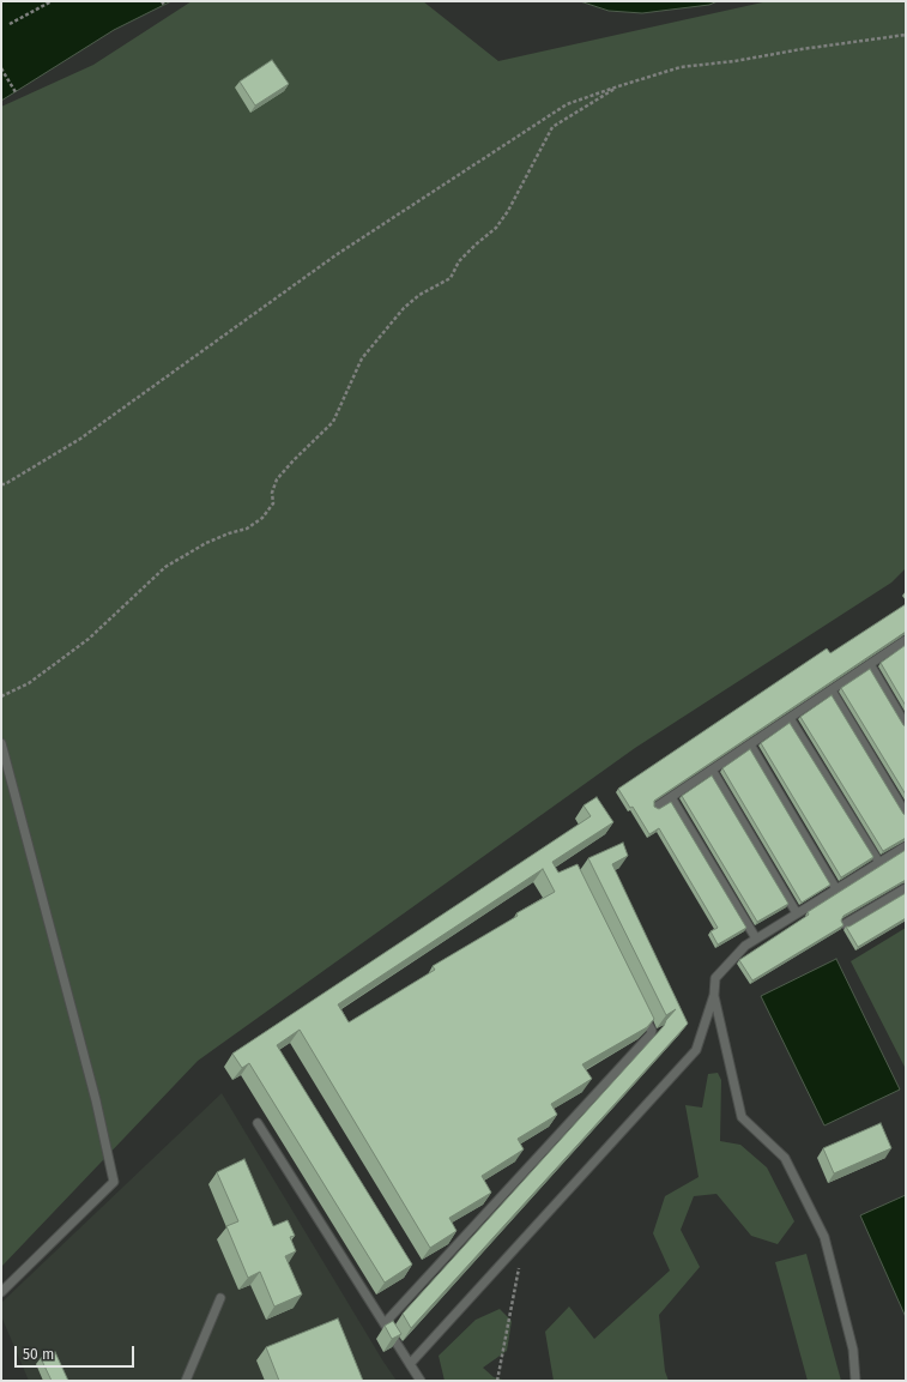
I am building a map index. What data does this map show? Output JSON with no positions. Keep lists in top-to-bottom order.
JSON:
{
  "scale_bar": "50 m"
}
